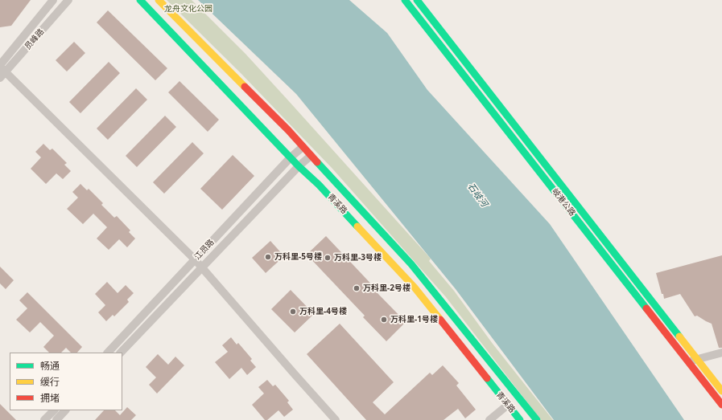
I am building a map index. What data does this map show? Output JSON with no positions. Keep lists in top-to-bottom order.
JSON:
{
  "streets": {
    "main road": ["岐港公路", "青溪路"],
    "street": ["员峰路", "江员路"]
  },
  "crossings": [
    ["青溪路", "江员路"]
  ],
  "water": ["石岐河"],
  "parks": ["龙舟文化公园"],
  "places": [
    "万科里-5号楼",
    "万科里-3号楼",
    "万科里-2号楼",
    "万科里-4号楼",
    "万科里-1号楼"
  ],
  "legend": ["畅通", "缓行", "拥堵"]
}
